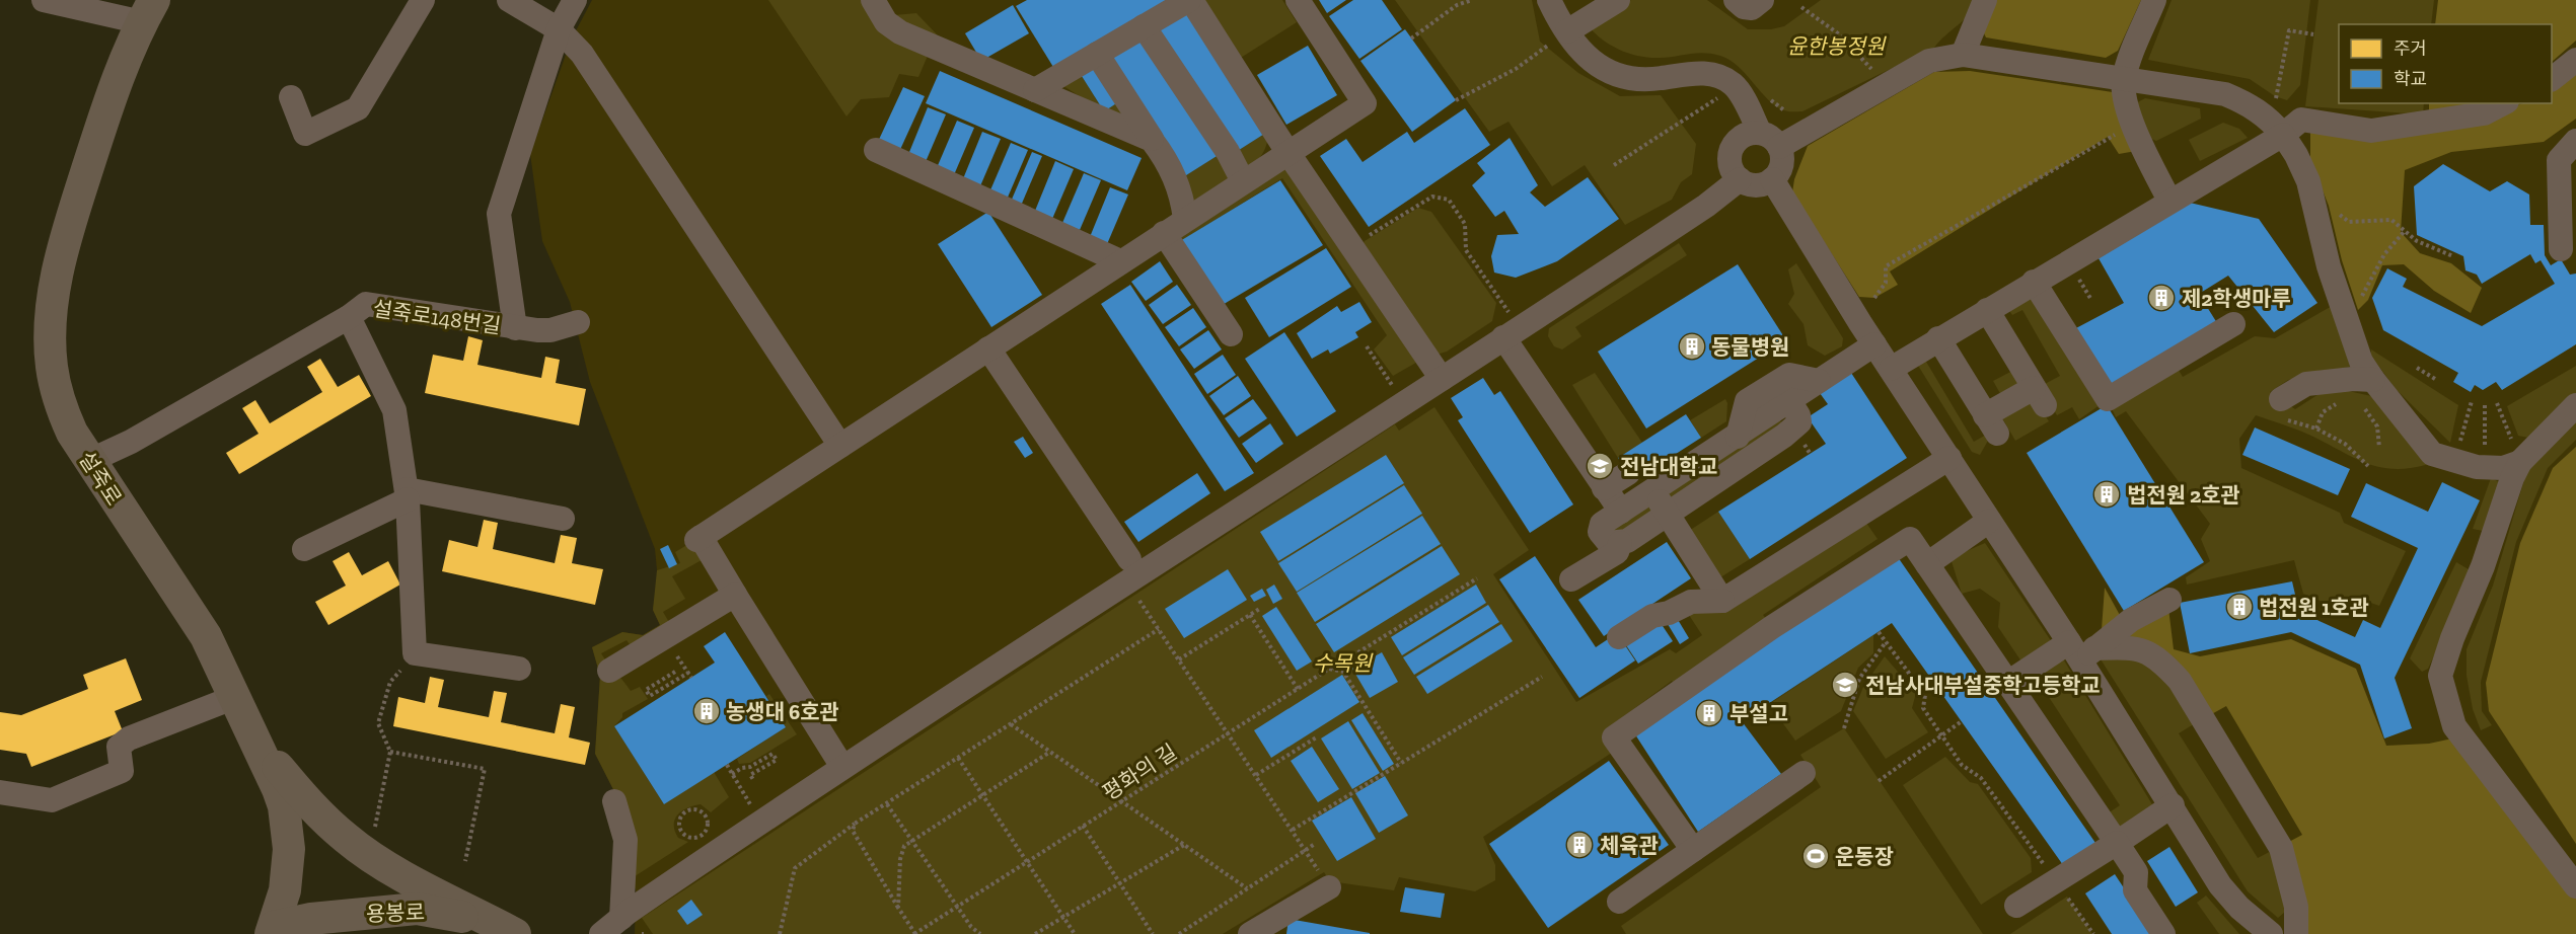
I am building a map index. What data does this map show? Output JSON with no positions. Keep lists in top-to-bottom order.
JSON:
{
  "streets": {
    "main road": ["설죽로", "용봉로"],
    "street": ["설죽로148번길"],
    "path": ["평화의 길"]
  },
  "crossings": [
    ["설죽로148번길", "설죽로"],
    ["설죽로", "용봉로"]
  ],
  "parks": ["윤한봉정원", "수목원"],
  "places": {
    "building": [
      "제2학생마루",
      "동물병원",
      "법전원 2호관",
      "법전원 1호관",
      "농생대 6호관",
      "부설고",
      "체육관"
    ],
    "school or university": ["전남대학교", "전남사대부설중학고등학교"],
    "sports": ["운동장"]
  },
  "legend": ["주거", "학교"]
}
